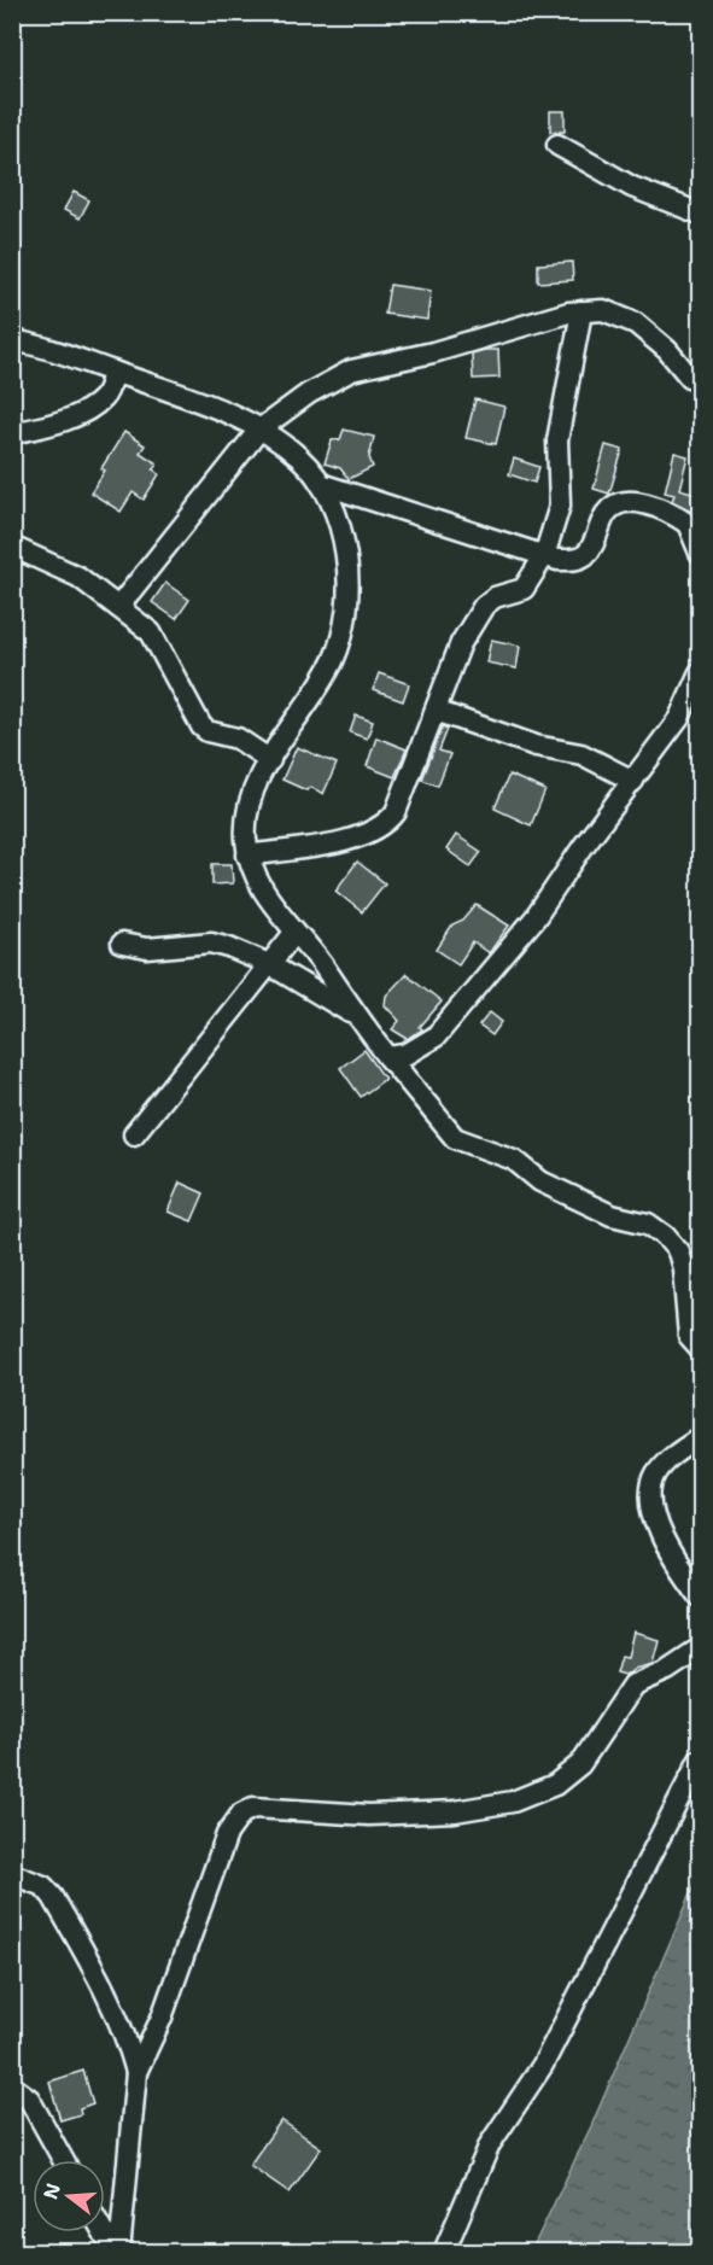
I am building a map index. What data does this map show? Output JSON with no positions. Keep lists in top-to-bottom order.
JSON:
{
  "north": "left"
}
